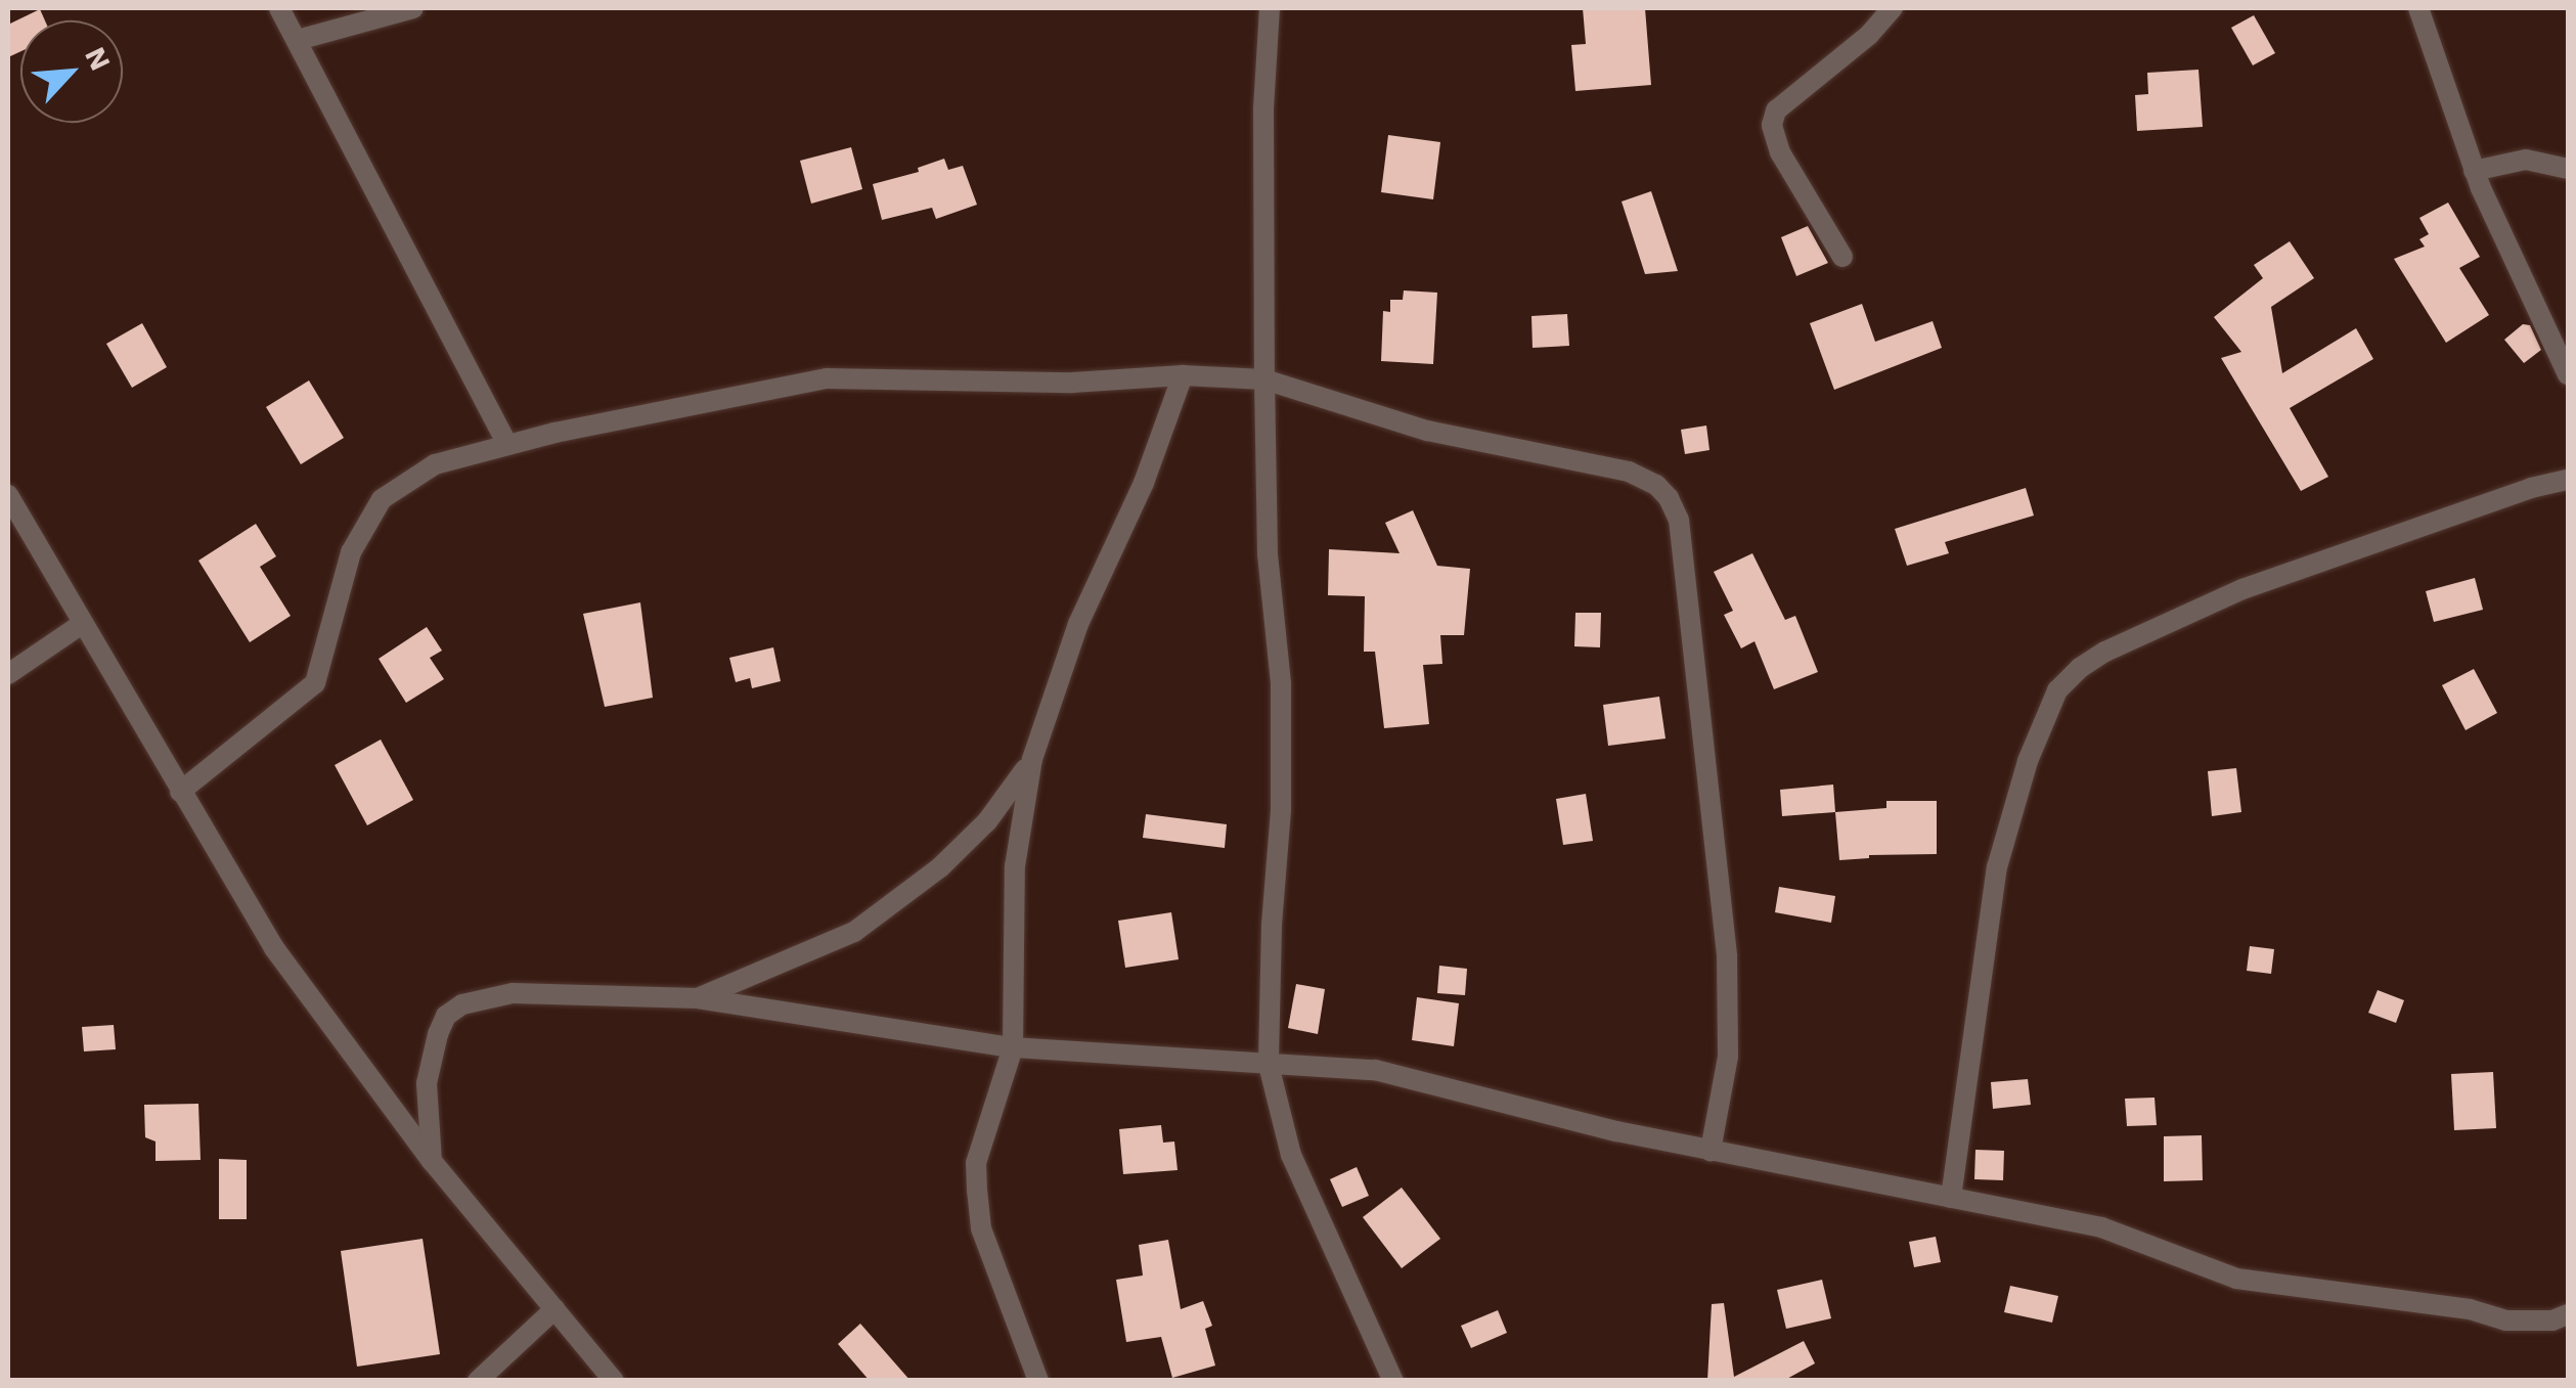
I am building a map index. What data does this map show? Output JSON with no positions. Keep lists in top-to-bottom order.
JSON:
{
  "north": "top right"
}
